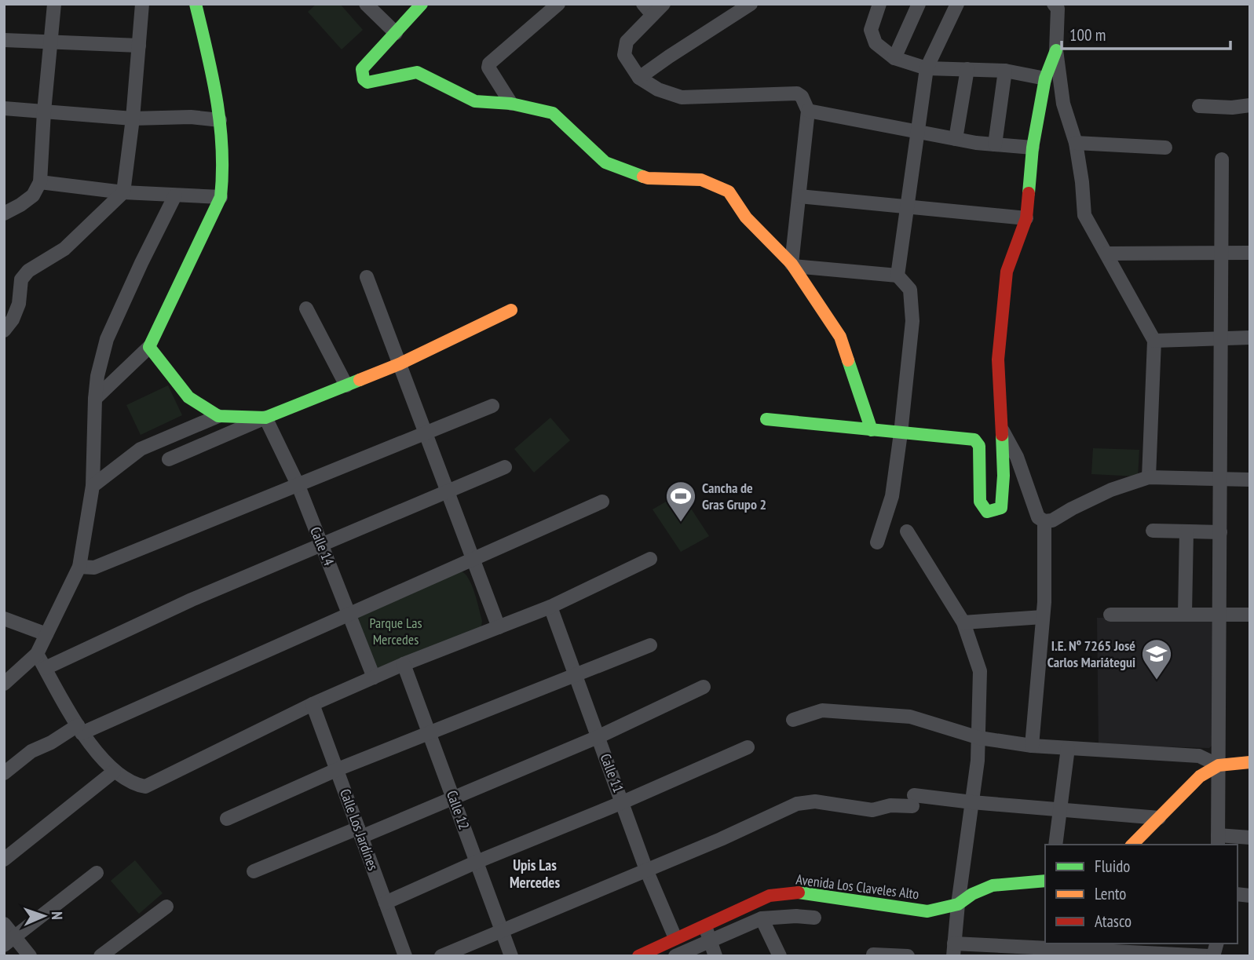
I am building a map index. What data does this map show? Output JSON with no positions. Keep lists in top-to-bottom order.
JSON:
{
  "streets": {
    "street": [
      "Calle 14",
      "Calle 11",
      "Calle 12",
      "Calle Los Jardínes",
      "Avenida Los Claveles Alto"
    ]
  },
  "crossings": [
    ["Calle 11", "Avenida Los Claveles Alto"]
  ],
  "districts": ["Upis Las Mercedes"],
  "parks": ["Parque Las Mercedes"],
  "places": {
    "sports": ["Cancha de Gras Grupo 2"],
    "school or university": ["I.E. Nº 7265 José Carlos Mariátegui"]
  },
  "legend": ["Fluido", "Lento", "Atasco"],
  "scale_bar": "100 m",
  "north": "right"
}
